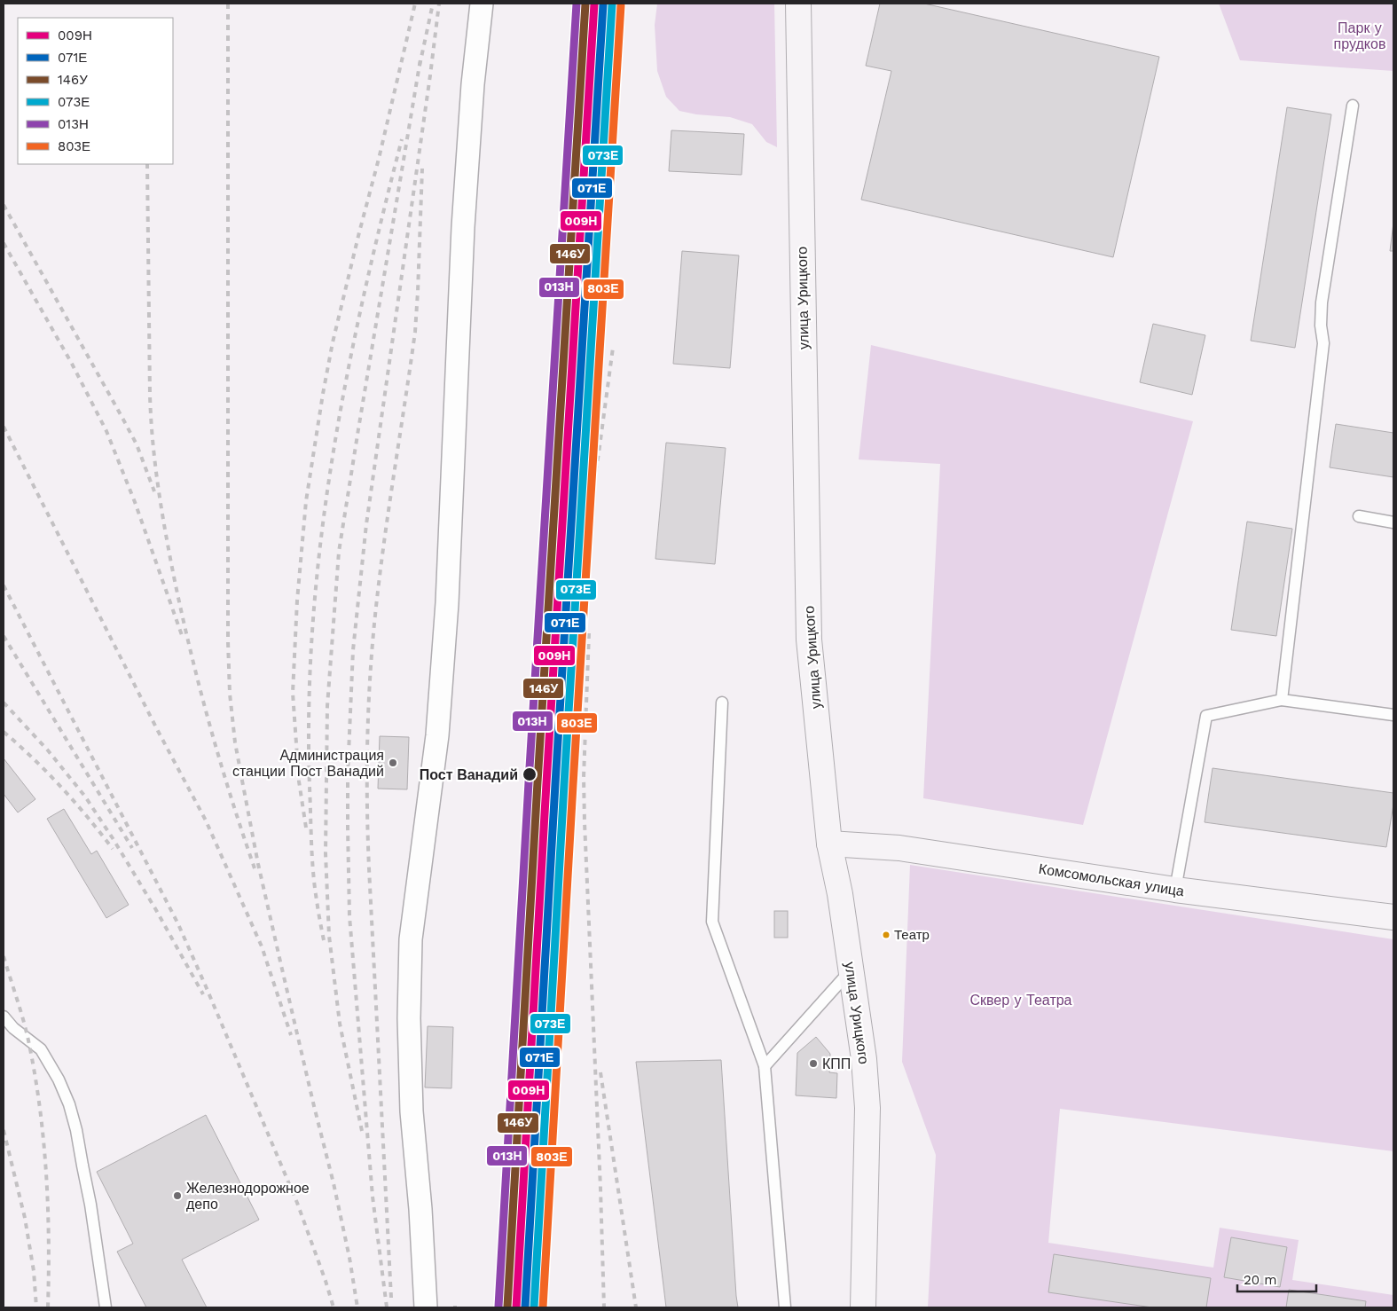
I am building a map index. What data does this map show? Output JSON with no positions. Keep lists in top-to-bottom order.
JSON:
{
  "streets": {
    "street": ["улица Урицкого", "Комсомольская улица"]
  },
  "crossings": [
    ["улица Урицкого", "Комсомольская улица"]
  ],
  "parks": ["Парк у прудков", "Сквер у Театра"],
  "places": [
    "Администрация станции Пост Ванадий",
    "Пост Ванадий",
    "Театр",
    "КПП",
    "Железнодорожное депо"
  ],
  "lines": [
    "transit line 009Н",
    "transit line 146У",
    "transit line 013Н",
    "transit line 071Е",
    "transit line 073Е",
    "transit line 803Е"
  ],
  "legend": [
    "009Н",
    "071Е",
    "146У",
    "073Е",
    "013Н",
    "803Е"
  ],
  "scale_bar": "20 m"
}
